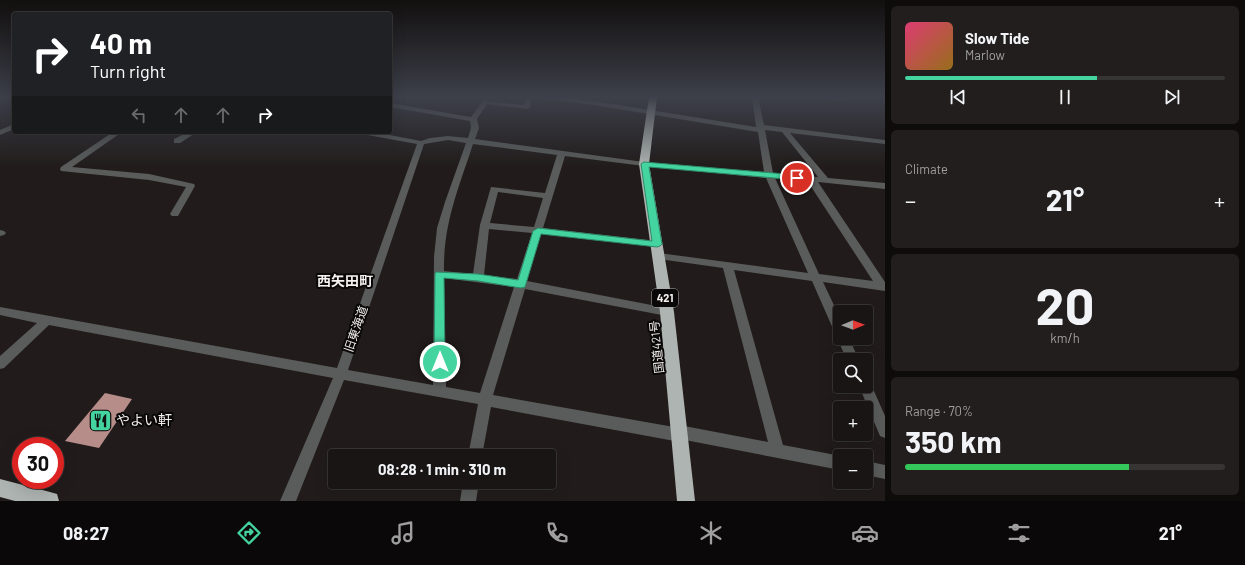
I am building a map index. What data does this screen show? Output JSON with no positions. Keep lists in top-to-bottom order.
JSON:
{
  "streets": {
    "highway": ["421", "国道421号"],
    "street": ["旧東海道"]
  },
  "districts": ["西矢田町"],
  "places": {
    "restaurant": ["やよい軒"]
  },
  "north": "right",
  "page": {
    "turn": ["40 m", "Turn right"],
    "song": ["Slow Tide", "Marlow"],
    "tile": [
      "Climate",
      ["20", "km/h"],
      ["Range · 70%", "350 km"]
    ],
    "heat": ["−", "21°", "+"],
    "map_buttons": ["+", "−"],
    "limit": "30",
    "trip": "08:28 · 1 min · 310 m",
    "tabs": ["08:27", "21°"]
  }
}
